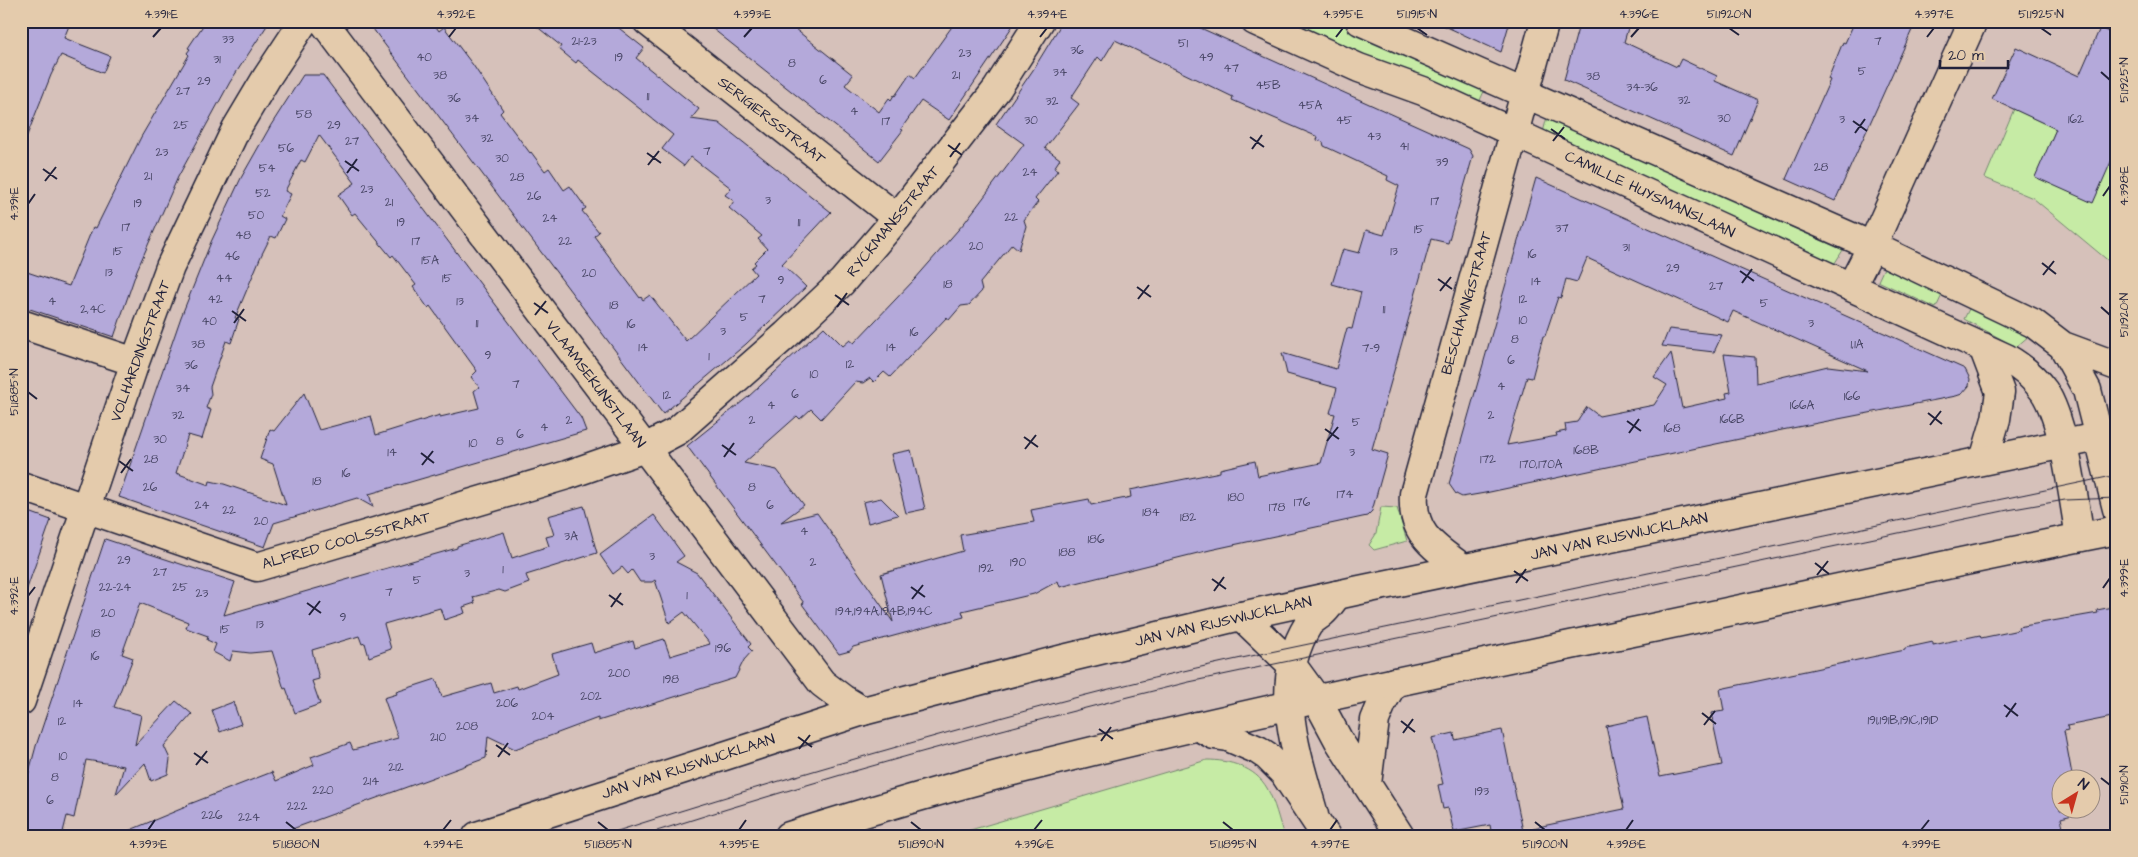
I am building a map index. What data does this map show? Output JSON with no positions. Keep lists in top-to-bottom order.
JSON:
{
  "streets": {
    "street": [
      "SERIGIERSSTRAAT",
      "CAMILLE HUYSMANSLAAN",
      "RYCKMANSSTRAAT",
      "BESCHAVINGSTRAAT",
      "VOLHARDINGSTRAAT",
      "VLAAMSEKUNSTLAAN",
      "JAN VAN RIJSWIJCKLAAN",
      "ALFRED COOLSSTRAAT"
    ]
  },
  "crossings": [
    ["SERIGIERSSTRAAT", "RYCKMANSSTRAAT"],
    ["CAMILLE HUYSMANSLAAN", "BESCHAVINGSTRAAT"],
    ["CAMILLE HUYSMANSLAAN", "JAN VAN RIJSWIJCKLAAN"],
    ["RYCKMANSSTRAAT", "VLAAMSEKUNSTLAAN"],
    ["RYCKMANSSTRAAT", "ALFRED COOLSSTRAAT"],
    ["BESCHAVINGSTRAAT", "JAN VAN RIJSWIJCKLAAN"],
    ["VOLHARDINGSTRAAT", "ALFRED COOLSSTRAAT"],
    ["VLAAMSEKUNSTLAAN", "JAN VAN RIJSWIJCKLAAN"],
    ["VLAAMSEKUNSTLAAN", "ALFRED COOLSSTRAAT"]
  ],
  "house_numbers": [
    "33",
    "21-23",
    "7",
    "51",
    "36",
    "23",
    "40",
    "19",
    "49",
    "31",
    "8",
    "47",
    "5",
    "34",
    "38",
    "21",
    "38",
    "6",
    "29",
    "45B",
    "34-36",
    "27",
    "11",
    "36",
    "32",
    "32",
    "45A",
    "4",
    "58",
    "34",
    "30",
    "3",
    "162",
    "30",
    "45",
    "17",
    "25",
    "29",
    "43",
    "32",
    "27",
    "41",
    "56",
    "7",
    "23",
    "30",
    "39",
    "28",
    "54",
    "24",
    "21",
    "28",
    "23",
    "52",
    "26",
    "3",
    "17",
    "21",
    "19",
    "50",
    "22",
    "24",
    "19",
    "11",
    "17",
    "37",
    "15",
    "48",
    "17",
    "22",
    "20",
    "31",
    "15",
    "13",
    "16",
    "46",
    "15A",
    "29",
    "13",
    "20",
    "44",
    "15",
    "9",
    "14",
    "18",
    "27",
    "42",
    "7",
    "12",
    "4",
    "13",
    "5",
    "18",
    "2,4C",
    "11",
    "5",
    "10",
    "40",
    "11",
    "3",
    "16",
    "3",
    "16",
    "8",
    "38",
    "1,1A",
    "14",
    "14",
    "7-9",
    "9",
    "1",
    "6",
    "12",
    "36",
    "10",
    "7",
    "4",
    "34",
    "6",
    "12",
    "166",
    "4",
    "166A",
    "32",
    "2",
    "166B",
    "2",
    "2",
    "5",
    "4",
    "168",
    "6",
    "30",
    "8",
    "10",
    "168B",
    "14",
    "3",
    "28",
    "172",
    "170,170A",
    "16",
    "18",
    "26",
    "8",
    "174",
    "180",
    "176",
    "24",
    "6",
    "178",
    "22",
    "184",
    "182",
    "20",
    "4",
    "3A",
    "186",
    "188",
    "3",
    "29",
    "2",
    "190",
    "192",
    "1",
    "27",
    "3",
    "5",
    "22-24",
    "25",
    "7",
    "23",
    "1",
    "194,194A,194B,194C",
    "20",
    "9",
    "13",
    "15",
    "18",
    "196",
    "16",
    "200",
    "198",
    "202",
    "14",
    "206",
    "204",
    "191,191B,191C,191D",
    "12",
    "208",
    "210",
    "10",
    "212",
    "8",
    "214",
    "220",
    "193",
    "6",
    "222",
    "226",
    "224"
  ],
  "scale_bar": "20 m",
  "north": "top right",
  "coordinates": [
    "4.391°E",
    "4.392°E",
    "4.393°E",
    "4.394°E",
    "4.395°E",
    "51.1915°N",
    "4.396°E",
    "51.1920°N",
    "4.397°E",
    "51.1925°N",
    "4.398°E",
    "51.1885°N",
    "4.399°E",
    "51.1910°N",
    "51.1880°N",
    "51.1890°N",
    "51.1895°N",
    "51.1900°N"
  ]
}
